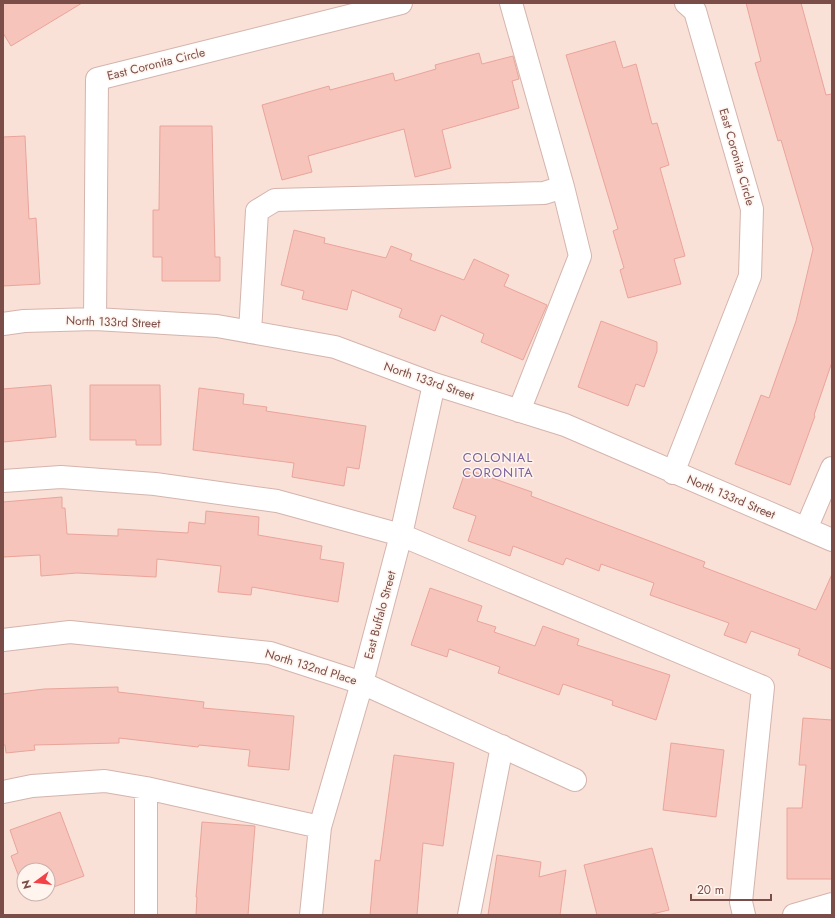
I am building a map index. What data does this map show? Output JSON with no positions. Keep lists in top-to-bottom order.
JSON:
{
  "streets": {
    "street": [
      "East Coronita Circle",
      "North 133rd Street",
      "East Buffalo Street",
      "North 132nd Place"
    ]
  },
  "crossings": [
    ["East Coronita Circle", "North 133rd Street"],
    ["North 133rd Street", "East Buffalo Street"],
    ["East Buffalo Street", "North 132nd Place"]
  ],
  "districts": ["COLONIAL CORONITA"],
  "scale_bar": "20 m",
  "north": "left"
}
